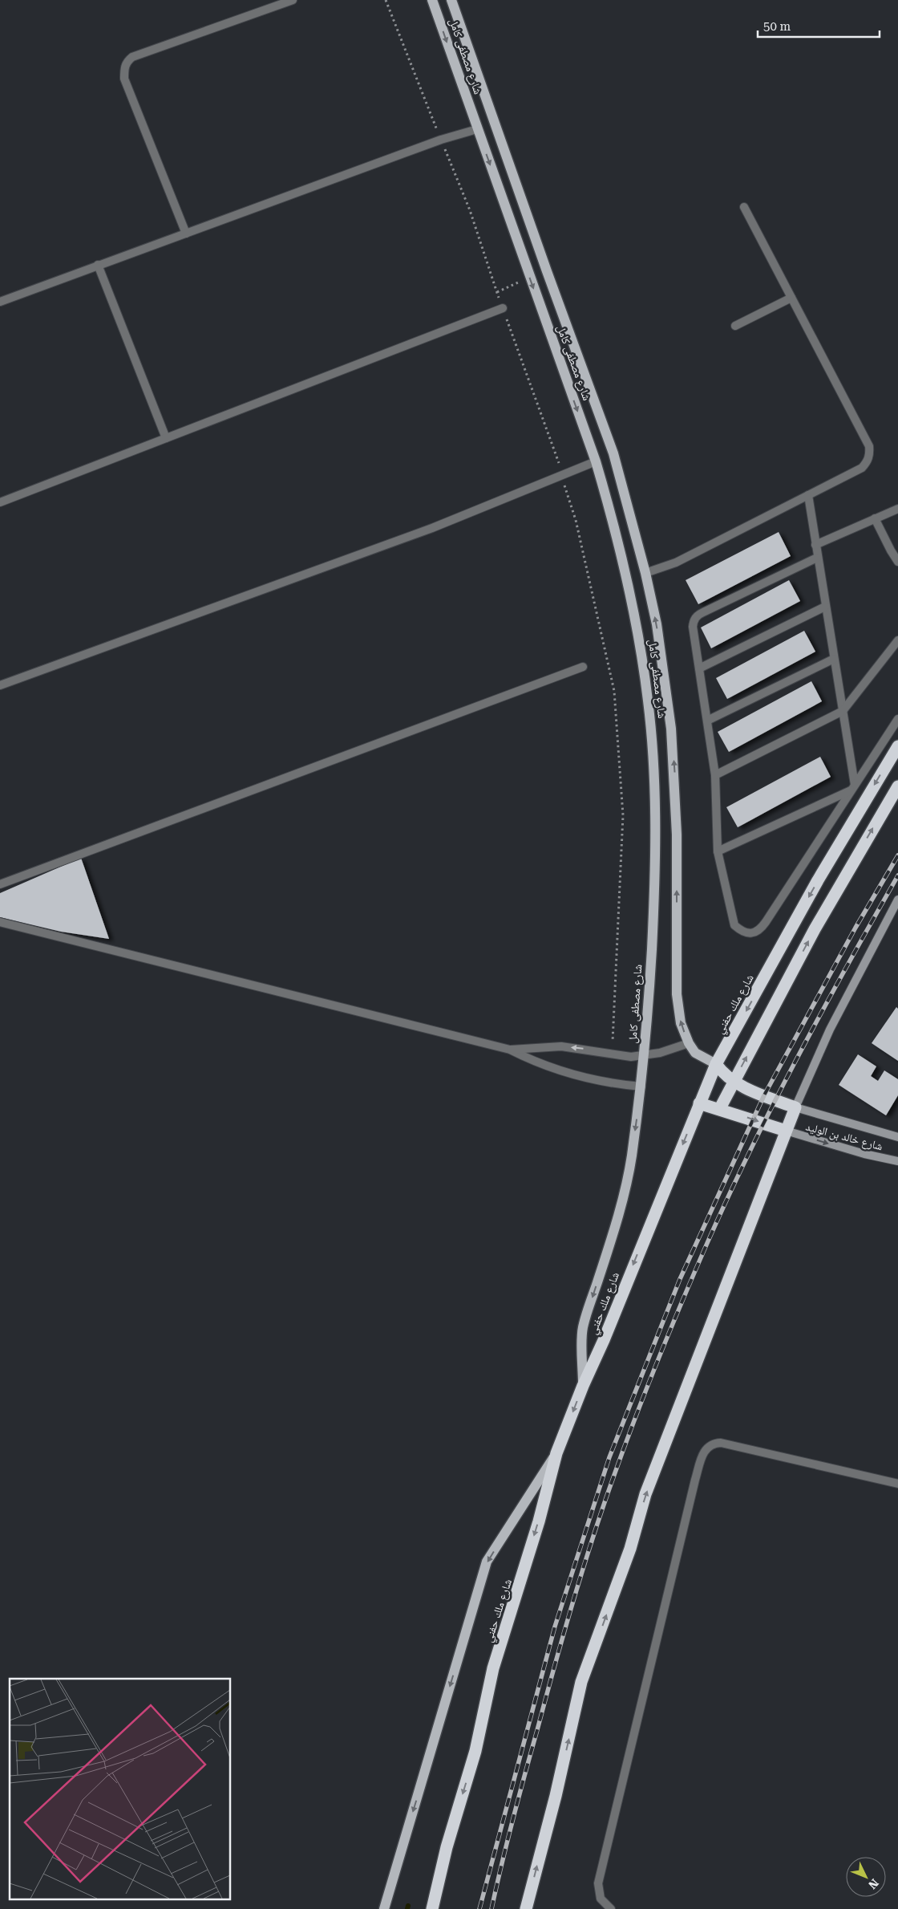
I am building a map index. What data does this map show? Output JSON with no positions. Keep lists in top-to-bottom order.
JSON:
{
  "streets": {
    "highway": ["شارع مصطفى كامل", "شارع ملك حفني"],
    "street": ["شارع خالد بن الوليد"]
  },
  "crossings": [
    ["شارع مصطفى كامل", "شارع ملك حفني"],
    ["شارع مصطفى كامل", "شارع خالد بن الوليد"]
  ],
  "scale_bar": "50 m",
  "north": "bottom right"
}
